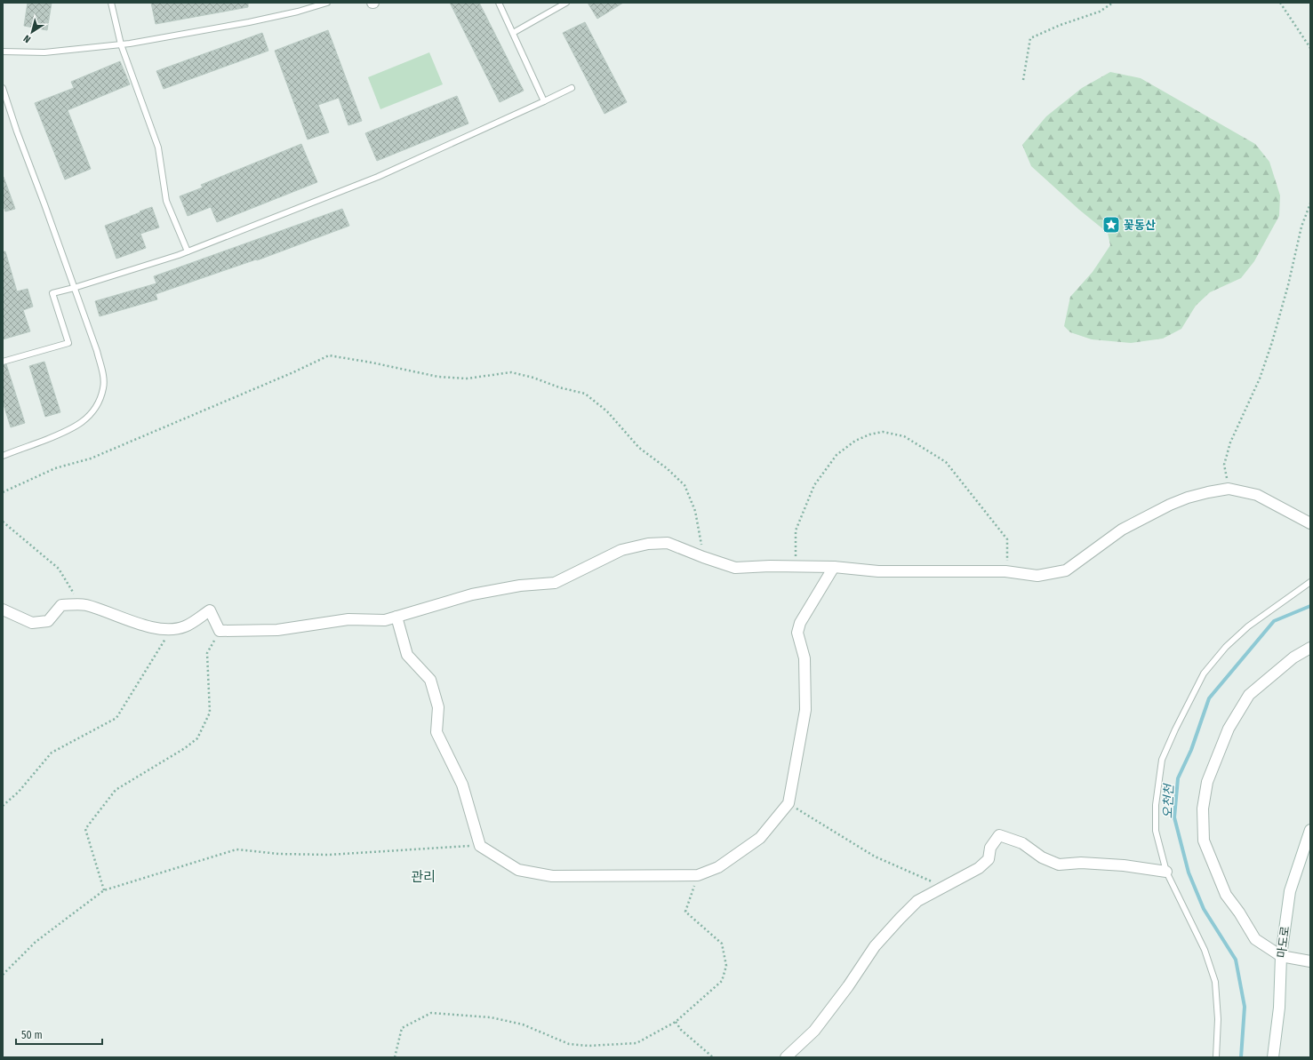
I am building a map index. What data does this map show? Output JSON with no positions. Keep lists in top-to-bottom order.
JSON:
{
  "streets": {
    "street": ["마도로"]
  },
  "districts": ["관리"],
  "water": ["오천천"],
  "places": {
    "place": ["꽃동산"]
  },
  "scale_bar": "50 m",
  "north": "bottom left"
}
